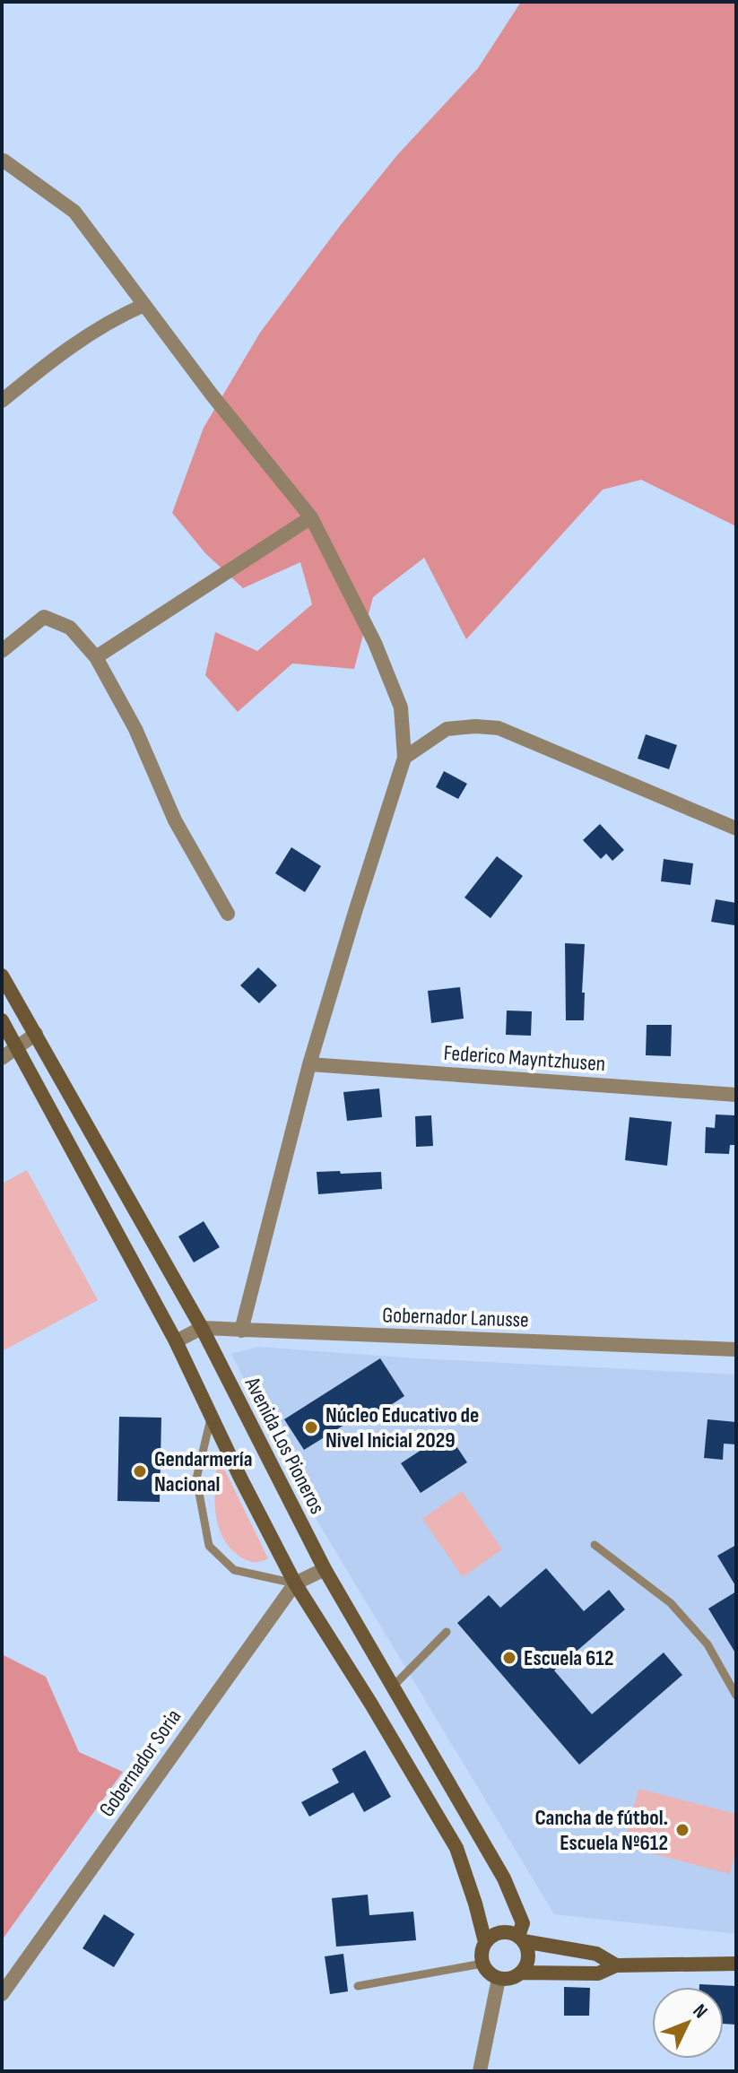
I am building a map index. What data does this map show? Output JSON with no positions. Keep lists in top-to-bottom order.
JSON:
{
  "streets": {
    "main road": ["Avenida Los Pioneros"],
    "street": ["Federico Mayntzhusen", "Gobernador Lanusse", "Gobernador Soria"]
  },
  "crossings": [
    ["Gobernador Lanusse", "Avenida Los Pioneros"],
    ["Avenida Los Pioneros", "Gobernador Soria"]
  ],
  "places": [
    "Núcleo Educativo de Nivel Inicial 2029",
    "Gendarmería Nacional",
    "Escuela 612",
    "Cancha de fútbol. Escuela Nº612"
  ],
  "north": "top right"
}
